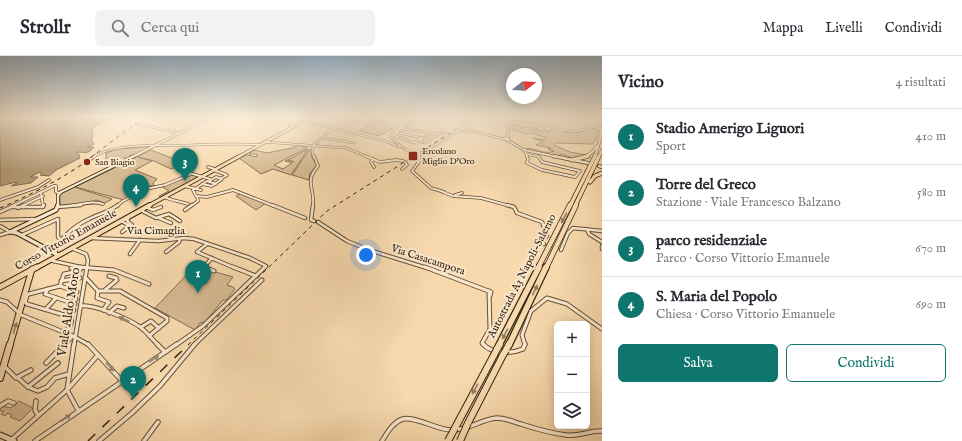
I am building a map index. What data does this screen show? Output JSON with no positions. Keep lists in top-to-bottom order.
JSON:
{
  "streets": {
    "highway": ["Autostrada A3 Napoli-Salerno"],
    "main road": ["Corso Vittorio Emanuele"],
    "street": ["Via Cimaglia", "Via Casacampora", "Viale Aldo Moro"]
  },
  "crossings": [
    ["Via Cimaglia", "Corso Vittorio Emanuele"],
    ["Corso Vittorio Emanuele", "Viale Aldo Moro"]
  ],
  "places": {
    "transit": ["Ercolano Miglio D'Oro"],
    "other": ["San Biagio"]
  },
  "north": "right",
  "page": {
    "header": "Strollr",
    "search": "Cerca qui",
    "nav": ["Mappa", "Livelli", "Condividi"],
    "heading": ["Vicino", "4 risultati"],
    "list": [
      {
        "mark": "1",
        "name": "Stadio Amerigo Liguori",
        "note": "Sport",
        "value": "410 m"
      },
      {
        "mark": "2",
        "name": "Torre del Greco",
        "note": "Stazione · Viale Francesco Balzano",
        "value": "580 m"
      },
      {
        "mark": "3",
        "name": "parco residenziale",
        "note": "Parco · Corso Vittorio Emanuele",
        "value": "670 m"
      },
      {
        "mark": "4",
        "name": "S. Maria del Popolo",
        "note": "Chiesa · Corso Vittorio Emanuele",
        "value": "690 m"
      }
    ],
    "pins": [
      "3",
      "4",
      "1",
      "2"
    ],
    "map_buttons": ["+", "−"],
    "buttons": ["Salva", "Condividi"]
  }
}
